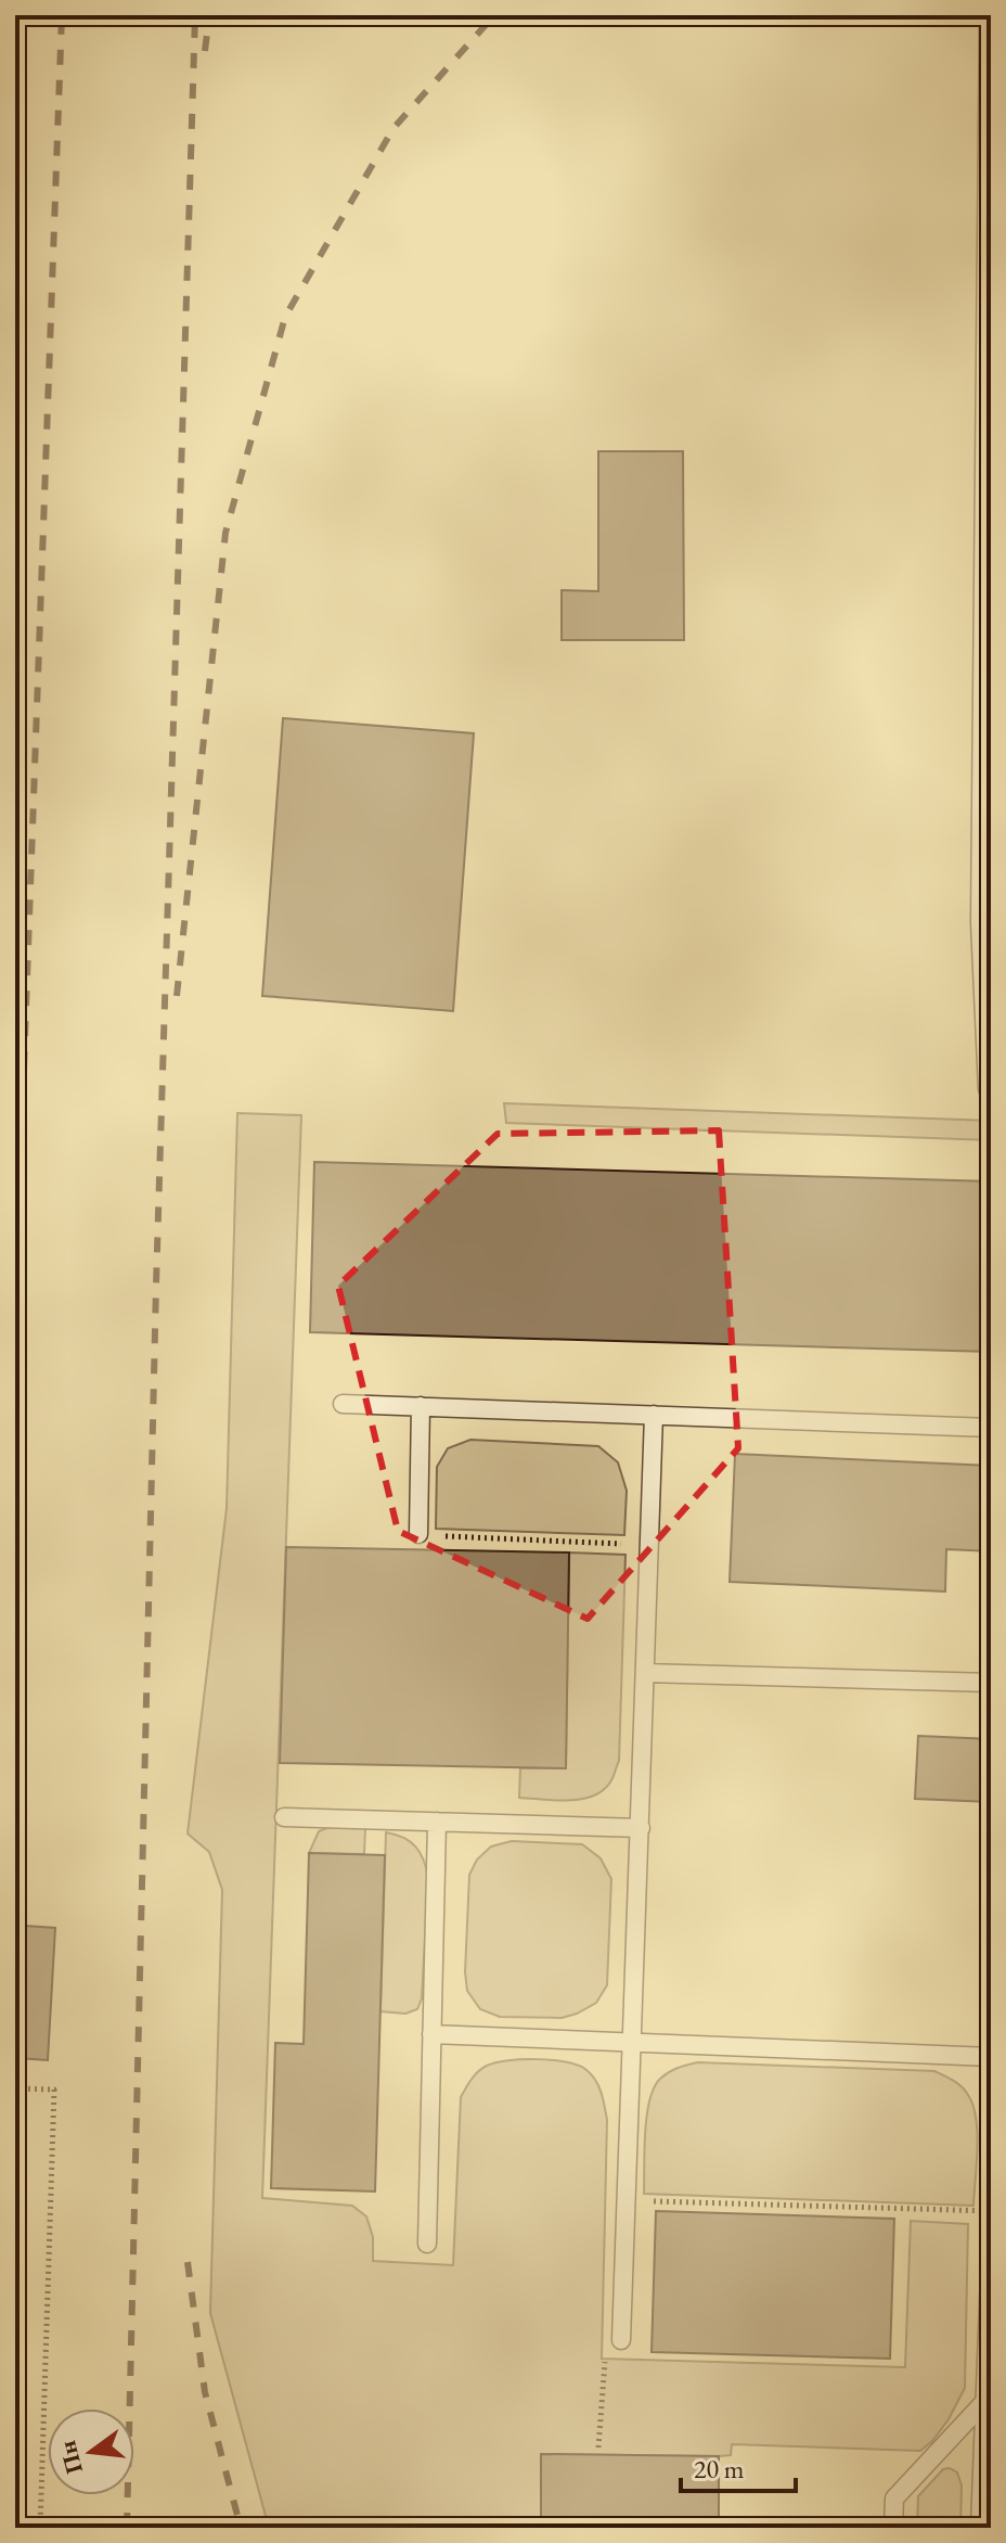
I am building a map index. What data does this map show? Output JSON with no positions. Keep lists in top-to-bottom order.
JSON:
{
  "scale_bar": "20 m",
  "north": "left"
}
